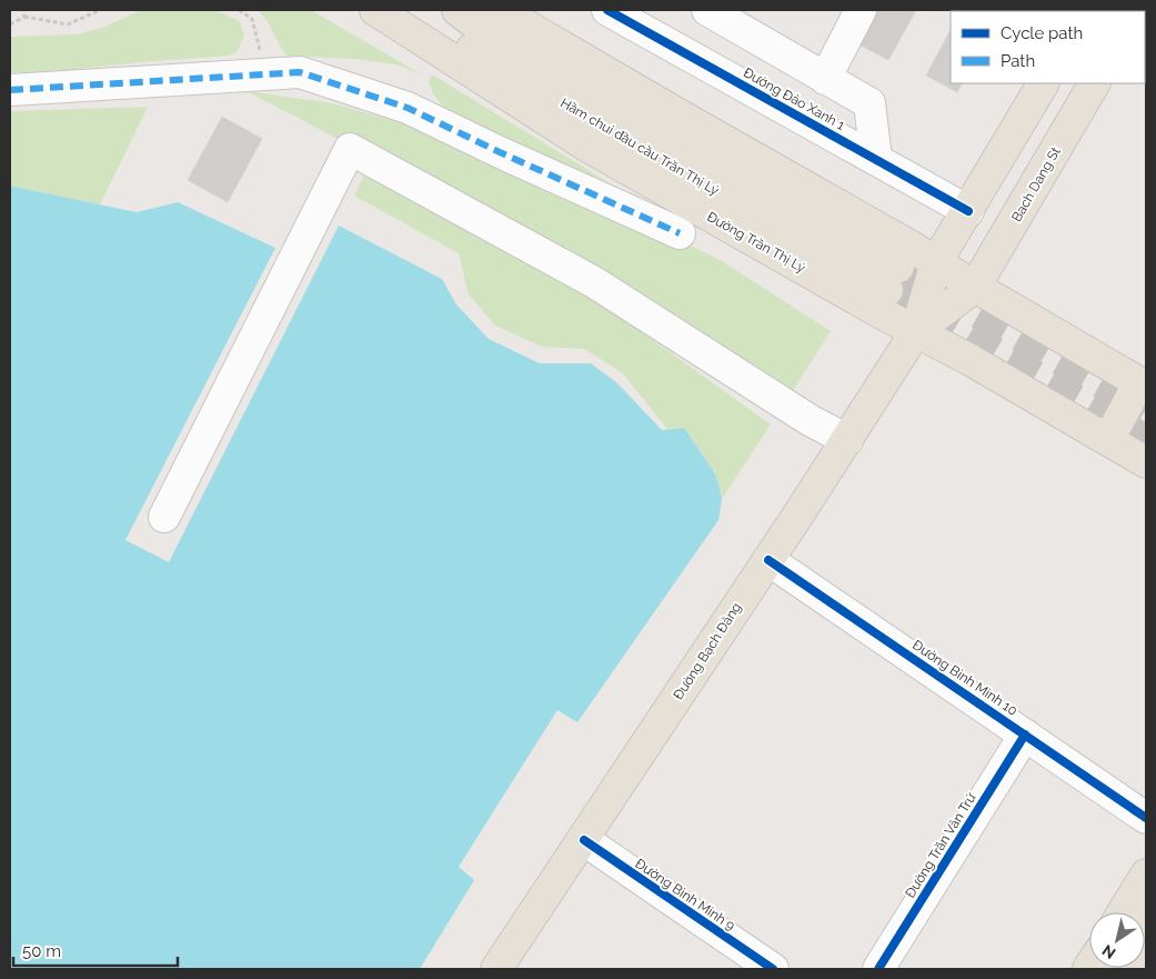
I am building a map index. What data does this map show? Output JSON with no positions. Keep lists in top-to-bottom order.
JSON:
{
  "streets": {
    "main road": [
      "Hầm chui đầu cầu Trần Thị Lý",
      "Bach Dang St",
      "Đường Trần Thị Lý",
      "Đường Bạch Đằng"
    ],
    "street": [
      "Đường Đảo Xanh 1",
      "Đường Bình Minh 10",
      "Đường Trần Văn Trứ",
      "Đường Bình Minh 9"
    ]
  },
  "crossings": [
    ["Đường Trần Thị Lý", "Đường Bạch Đằng"],
    ["Đường Bạch Đằng", "Đường Bình Minh 10"],
    ["Đường Bạch Đằng", "Đường Bình Minh 9"],
    ["Đường Bình Minh 10", "Đường Trần Văn Trứ"]
  ],
  "legend": ["Cycle path", "Path"],
  "scale_bar": "50 m",
  "north": "bottom left"
}
